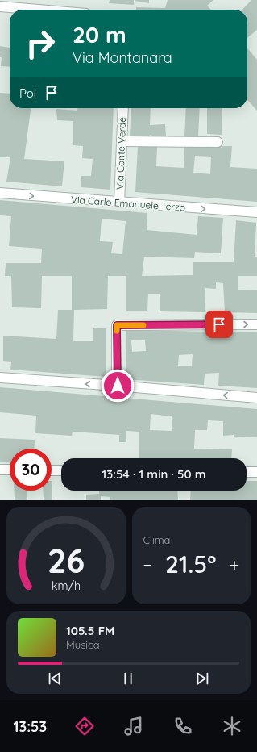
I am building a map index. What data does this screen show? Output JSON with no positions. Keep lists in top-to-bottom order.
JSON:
{
  "streets": {
    "street": ["Via Conte Verde", "Via Carlo Emanuele Terzo"]
  },
  "crossings": [
    ["Via Conte Verde", "Via Carlo Emanuele Terzo"]
  ],
  "page": {
    "turn": ["20 m", "Via Montanara"],
    "then": "Poi",
    "limit": "30",
    "trip": "13:54 · 1 min · 50 m",
    "tile": "Clima",
    "heat": ["−", "21.5°", "+"],
    "song": ["105.5 FM", "Musica"],
    "tabs": "13:53",
    "gauge": ["26", "km/h"]
  }
}
